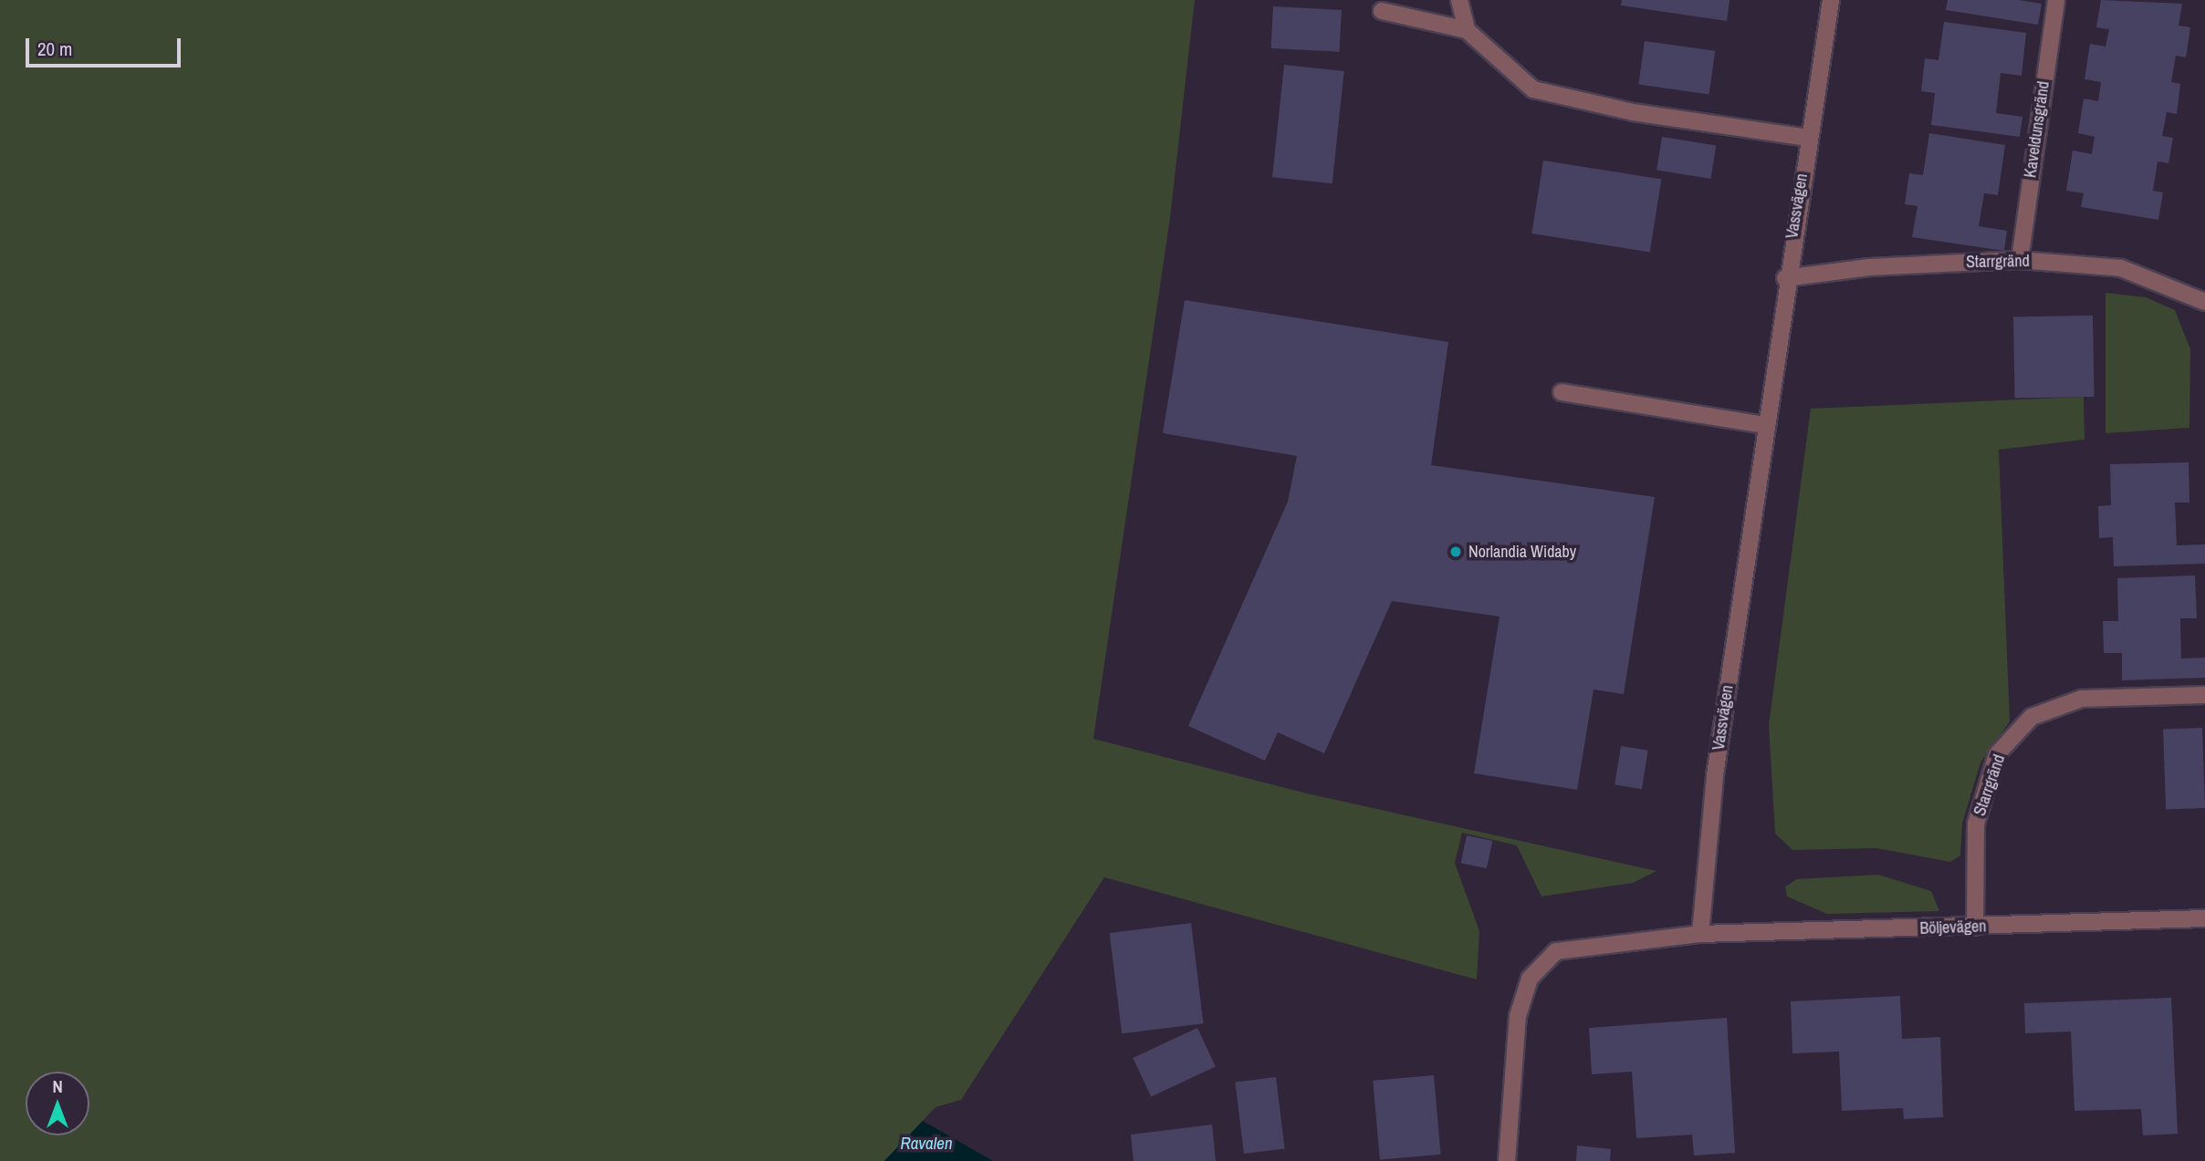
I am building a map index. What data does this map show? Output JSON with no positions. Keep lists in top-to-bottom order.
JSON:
{
  "streets": {
    "street": [
      "Kaveldunsgränd",
      "Vassvägen",
      "Starrgränd",
      "Böljevägen"
    ]
  },
  "crossings": [
    ["Kaveldunsgränd", "Starrgränd"],
    ["Vassvägen", "Starrgränd"],
    ["Vassvägen", "Böljevägen"],
    ["Starrgränd", "Böljevägen"]
  ],
  "water": ["Ravalen"],
  "places": ["Norlandia Widaby"],
  "scale_bar": "20 m",
  "north": "top"
}
